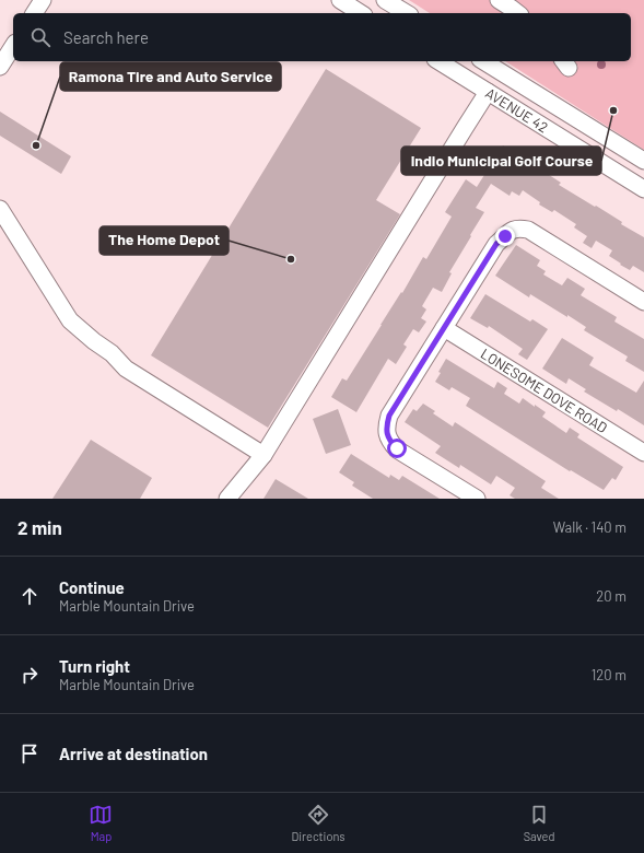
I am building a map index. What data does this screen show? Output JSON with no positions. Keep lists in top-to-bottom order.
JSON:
{
  "streets": {
    "street": ["AVENUE 42", "LONESOME DOVE ROAD"]
  },
  "places": ["Indio Municipal Golf Course", "Ramona Tire and Auto Service", "The Home Depot"],
  "page": {
    "search": "Search here",
    "heading": ["2 min", "Walk · 140 m"],
    "list": [
      ["Continue", "Marble Mountain Drive", "20 m"],
      ["Turn right", "Marble Mountain Drive", "120 m"],
      "Arrive at destination"
    ],
    "nav": ["Map", "Directions", "Saved"]
  }
}
